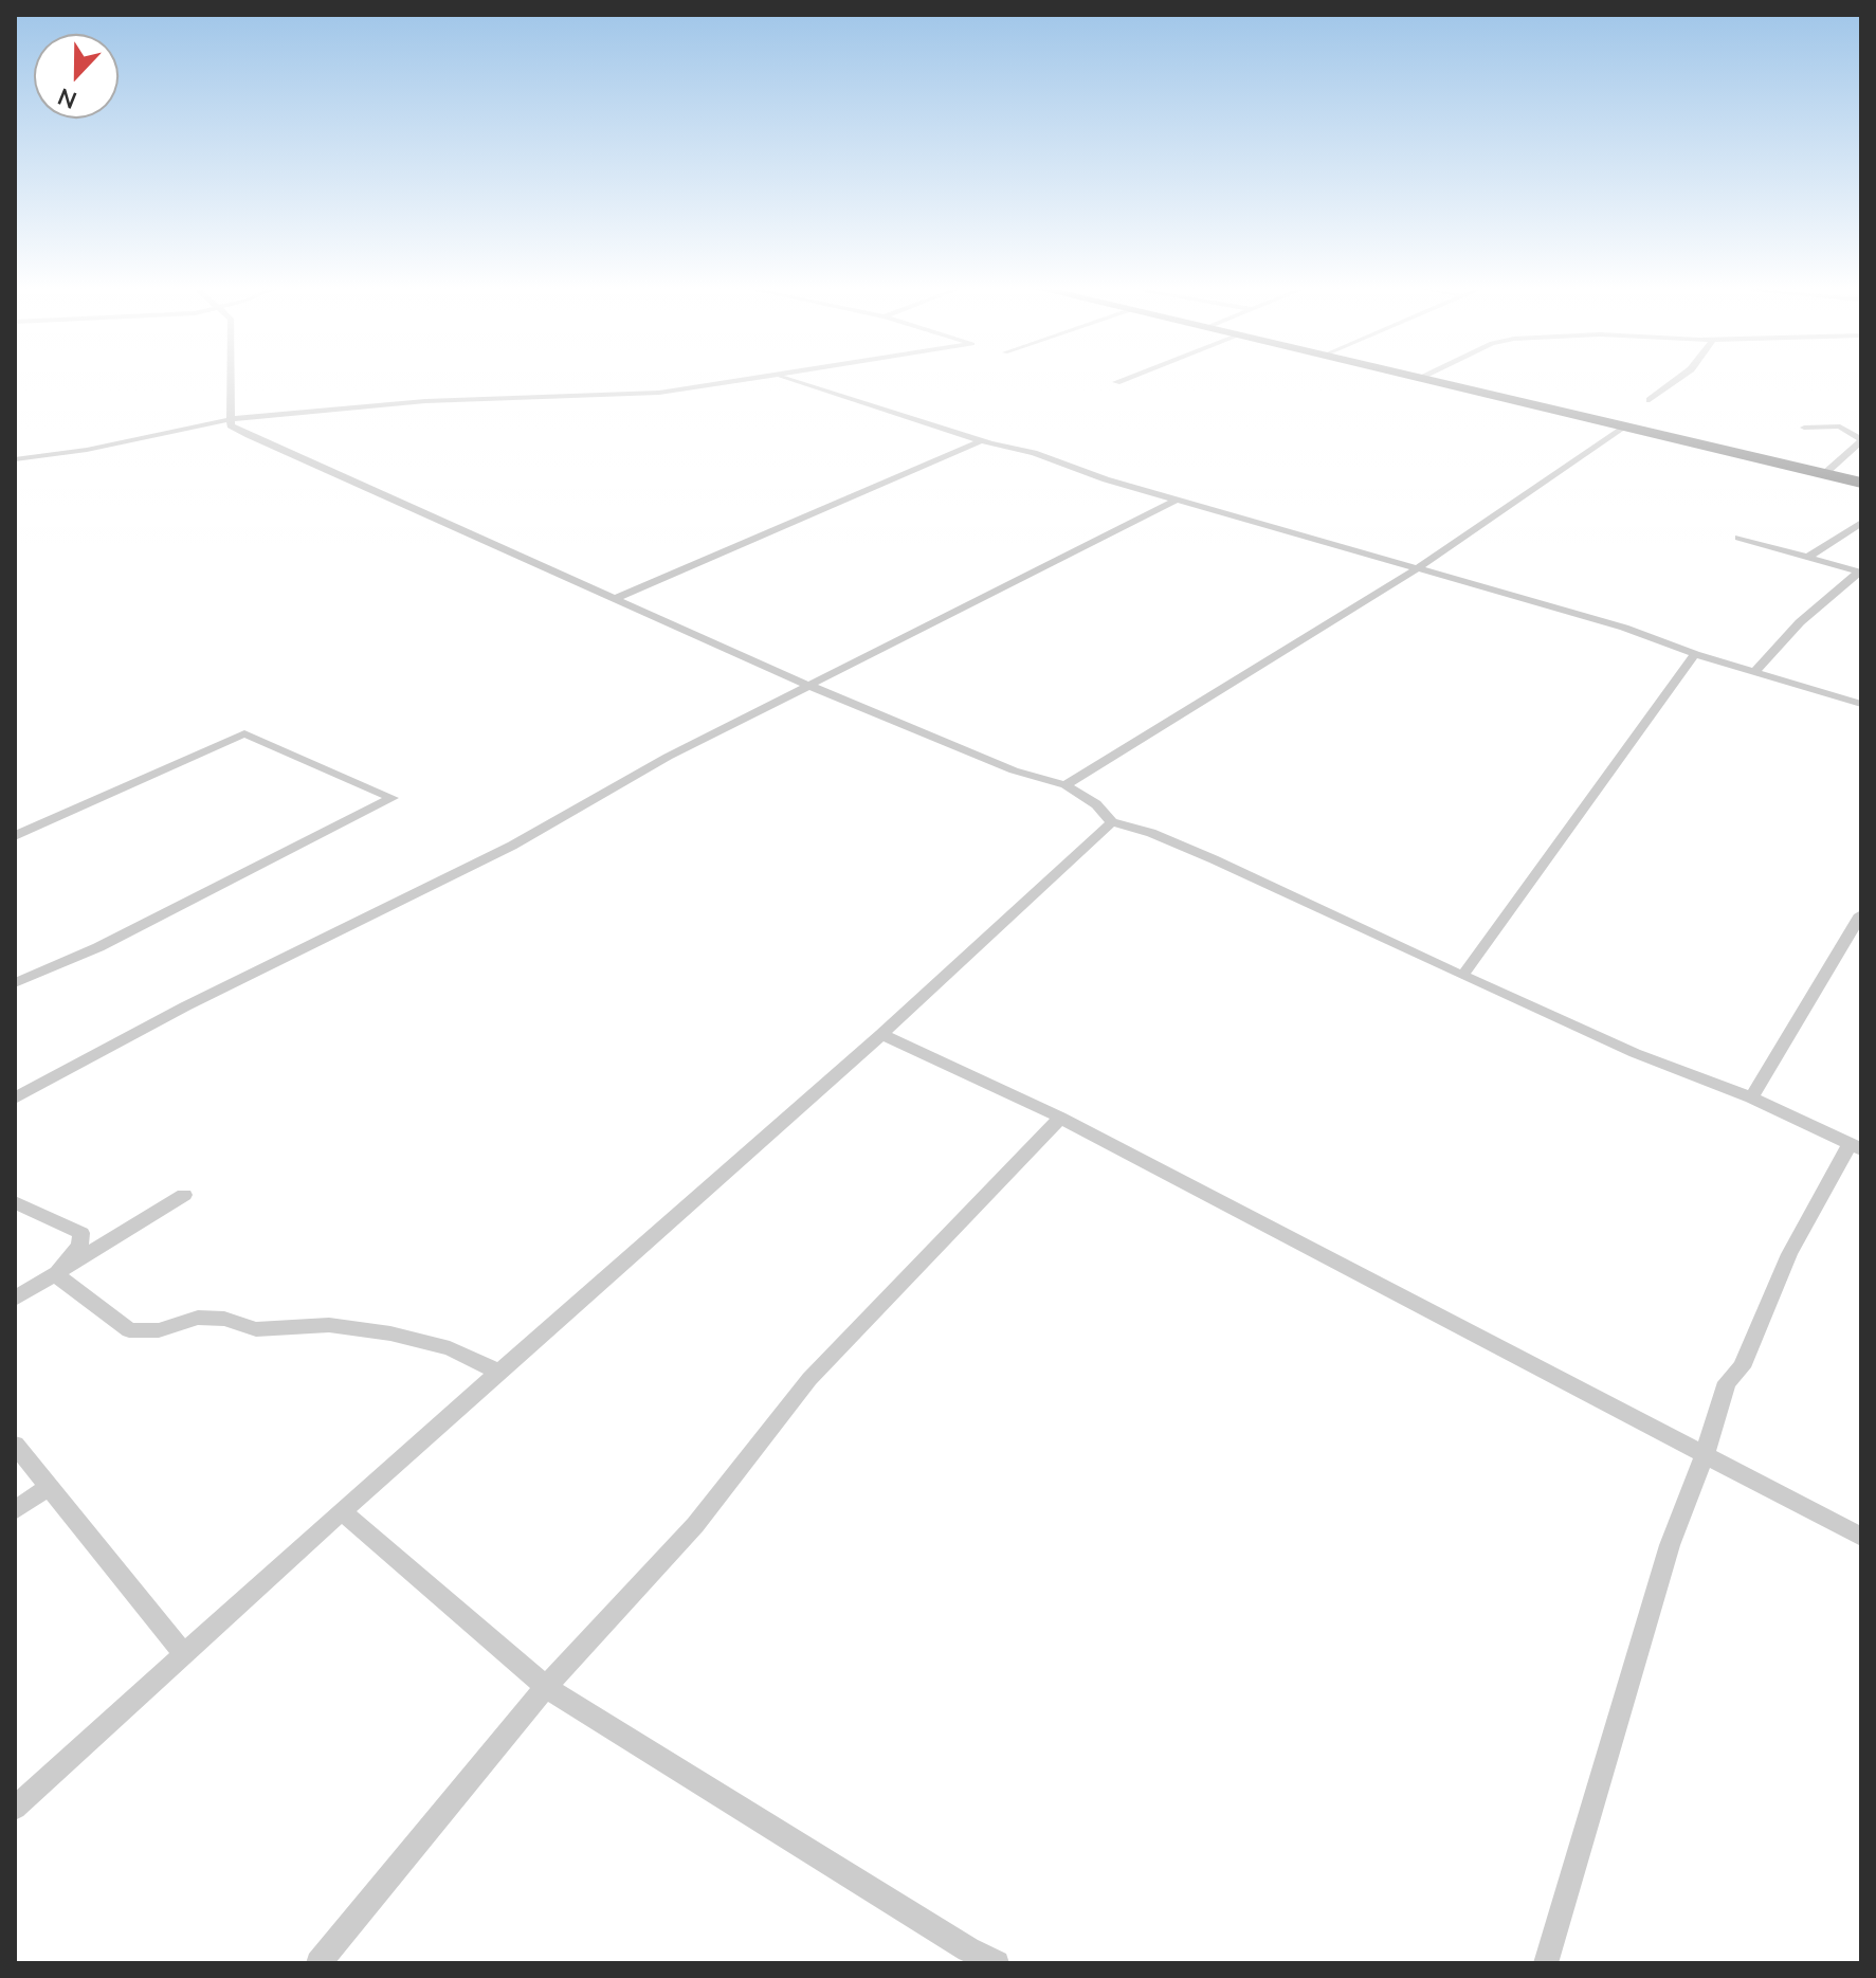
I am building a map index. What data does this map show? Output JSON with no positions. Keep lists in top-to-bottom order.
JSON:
{
  "north": "bottom"
}
